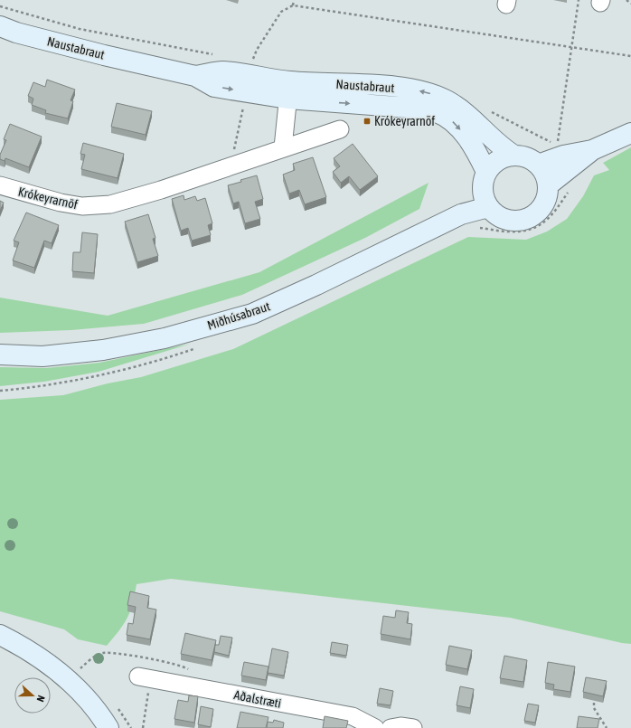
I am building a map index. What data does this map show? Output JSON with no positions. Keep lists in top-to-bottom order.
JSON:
{
  "streets": {
    "street": [
      "Naustabraut",
      "Krókeyrarnöf",
      "Miðhúsabraut",
      "Aðalstræti"
    ]
  },
  "crossings": [
    ["Naustabraut", "Miðhúsabraut"]
  ],
  "places": {
    "transit": ["Krókeyrarnöf"]
  },
  "north": "right"
}
